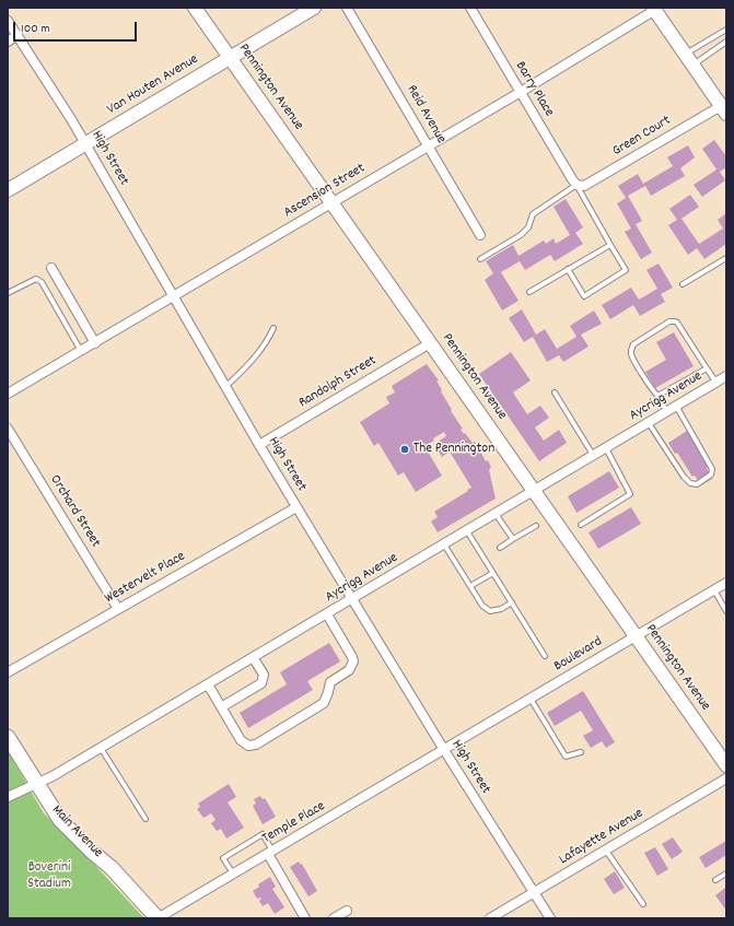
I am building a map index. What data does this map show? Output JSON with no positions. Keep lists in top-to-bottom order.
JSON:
{
  "streets": {
    "main road": ["Main Avenue"],
    "street": [
      "Van Houten Avenue",
      "Pennington Avenue",
      "Barry Place",
      "Reid Avenue",
      "Green Court",
      "High Street",
      "Ascension Street",
      "Randolph Street",
      "Aycrigg Avenue",
      "Orchard Street",
      "Westervelt Place",
      "Boulevard",
      "Temple Place",
      "Lafayette Avenue"
    ]
  },
  "crossings": [
    ["Van Houten Avenue", "Pennington Avenue"],
    ["Van Houten Avenue", "High Street"],
    ["Pennington Avenue", "Ascension Street"],
    ["Pennington Avenue", "Randolph Street"],
    ["Pennington Avenue", "Aycrigg Avenue"],
    ["Pennington Avenue", "Boulevard"],
    ["Barry Place", "Green Court"],
    ["Barry Place", "Ascension Street"],
    ["Reid Avenue", "Ascension Street"],
    ["High Street", "Ascension Street"],
    ["High Street", "Randolph Street"],
    ["High Street", "Aycrigg Avenue"],
    ["High Street", "Westervelt Place"],
    ["High Street", "Boulevard"],
    ["High Street", "Temple Place"],
    ["High Street", "Lafayette Avenue"],
    ["Aycrigg Avenue", "Main Avenue"],
    ["Orchard Street", "Westervelt Place"],
    ["Boulevard", "Temple Place"],
    ["Temple Place", "Main Avenue"]
  ],
  "parks": ["Boverini Stadium"],
  "places": ["The Pennington"],
  "scale_bar": "100 m"
}
